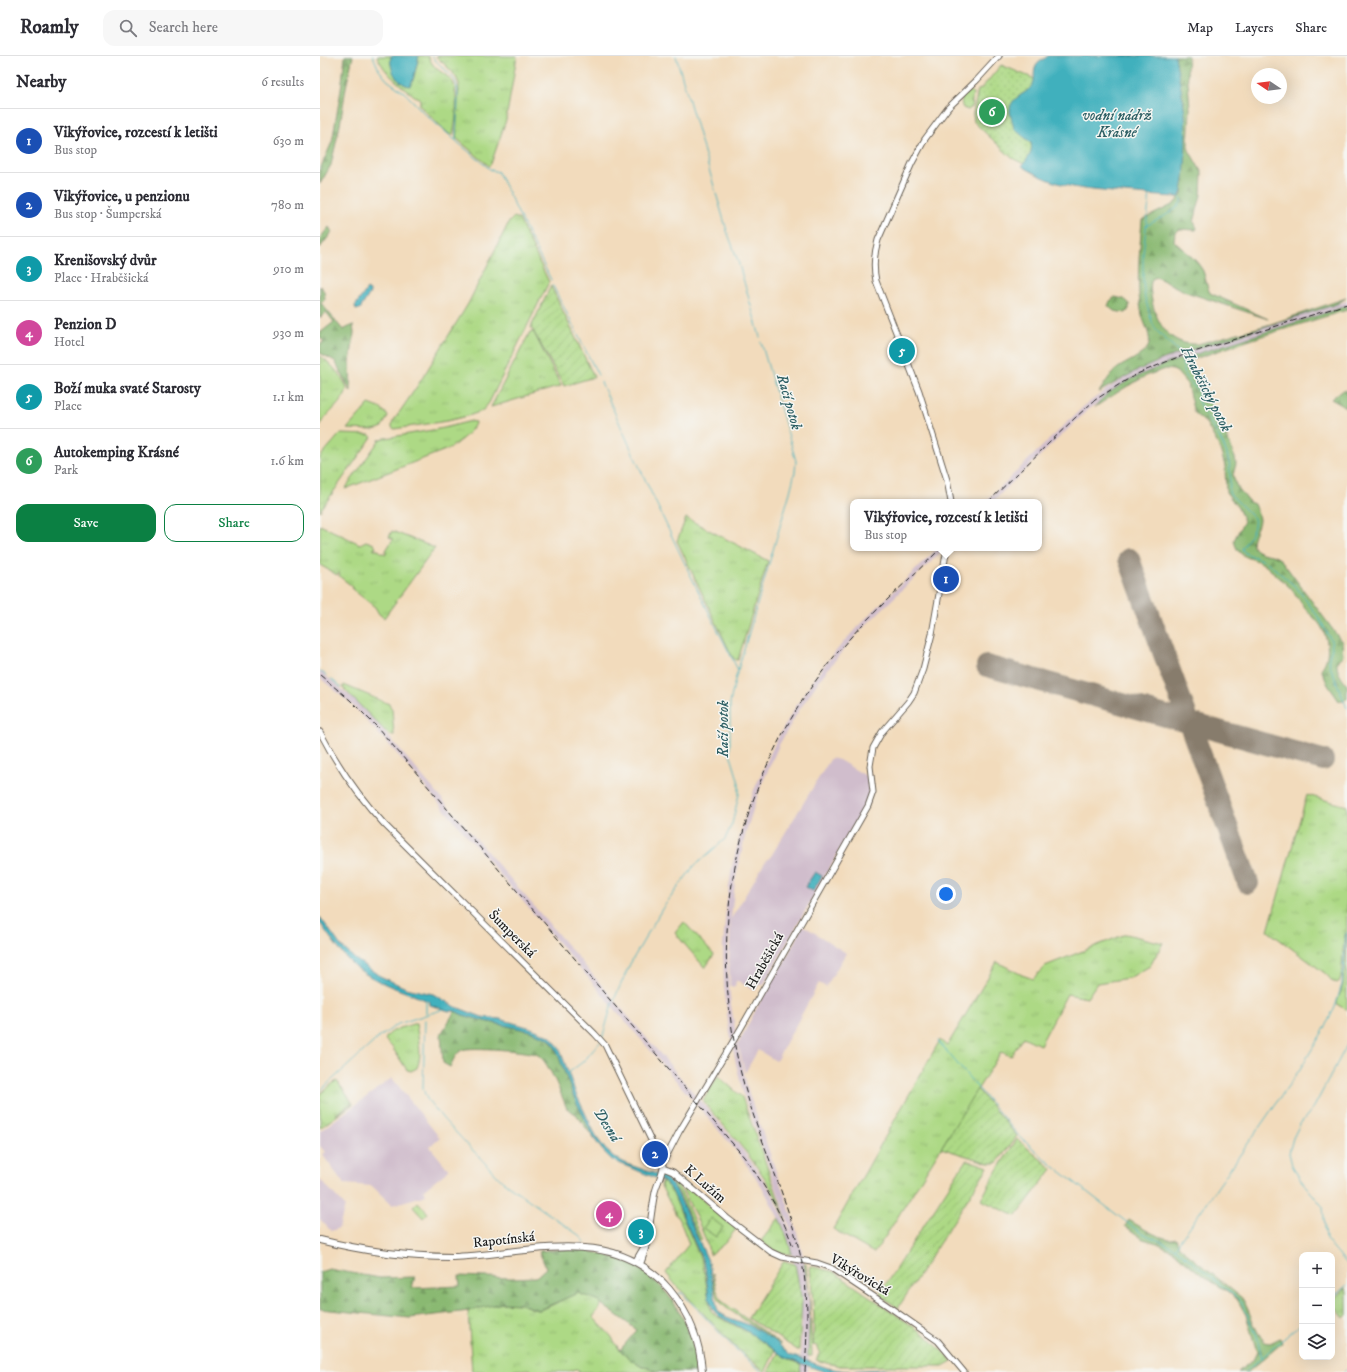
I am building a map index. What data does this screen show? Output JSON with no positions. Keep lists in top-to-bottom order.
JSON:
{
  "streets": {
    "main road": ["Rapotínská"],
    "street": [
      "Šumperská",
      "Hraběšická",
      "K Lužím",
      "Vikýřovická"
    ]
  },
  "crossings": [
    ["Šumperská", "Hraběšická"],
    ["Šumperská", "K Lužím"],
    ["K Lužím", "Vikýřovická"]
  ],
  "water": [
    "vodní nádrž Krásné",
    "Hraběšický potok",
    "Račí potok",
    "Desná"
  ],
  "north": "left",
  "page": {
    "header": "Roamly",
    "search": "Search here",
    "nav": ["Map", "Layers", "Share"],
    "heading": ["Nearby", "6 results"],
    "pins": [
      "6",
      "5",
      "1",
      "2",
      "4",
      "3"
    ],
    "list": [
      {
        "mark": "1",
        "name": "Vikýřovice, rozcestí k letišti",
        "note": "Bus stop",
        "value": "630 m"
      },
      {
        "mark": "2",
        "name": "Vikýřovice, u penzionu",
        "note": "Bus stop · Šumperská",
        "value": "780 m"
      },
      {
        "mark": "3",
        "name": "Krenišovský dvůr",
        "note": "Place · Hraběšická",
        "value": "910 m"
      },
      {
        "mark": "4",
        "name": "Penzion D",
        "note": "Hotel",
        "value": "930 m"
      },
      {
        "mark": "5",
        "name": "Boží muka svaté Starosty",
        "note": "Place",
        "value": "1.1 km"
      },
      {
        "mark": "6",
        "name": "Autokemping Krásné",
        "note": "Park",
        "value": "1.6 km"
      }
    ],
    "buttons": ["Save", "Share"],
    "popup": ["Vikýřovice, rozcestí k letišti", "Bus stop"],
    "map_buttons": ["+", "−"]
  }
}
